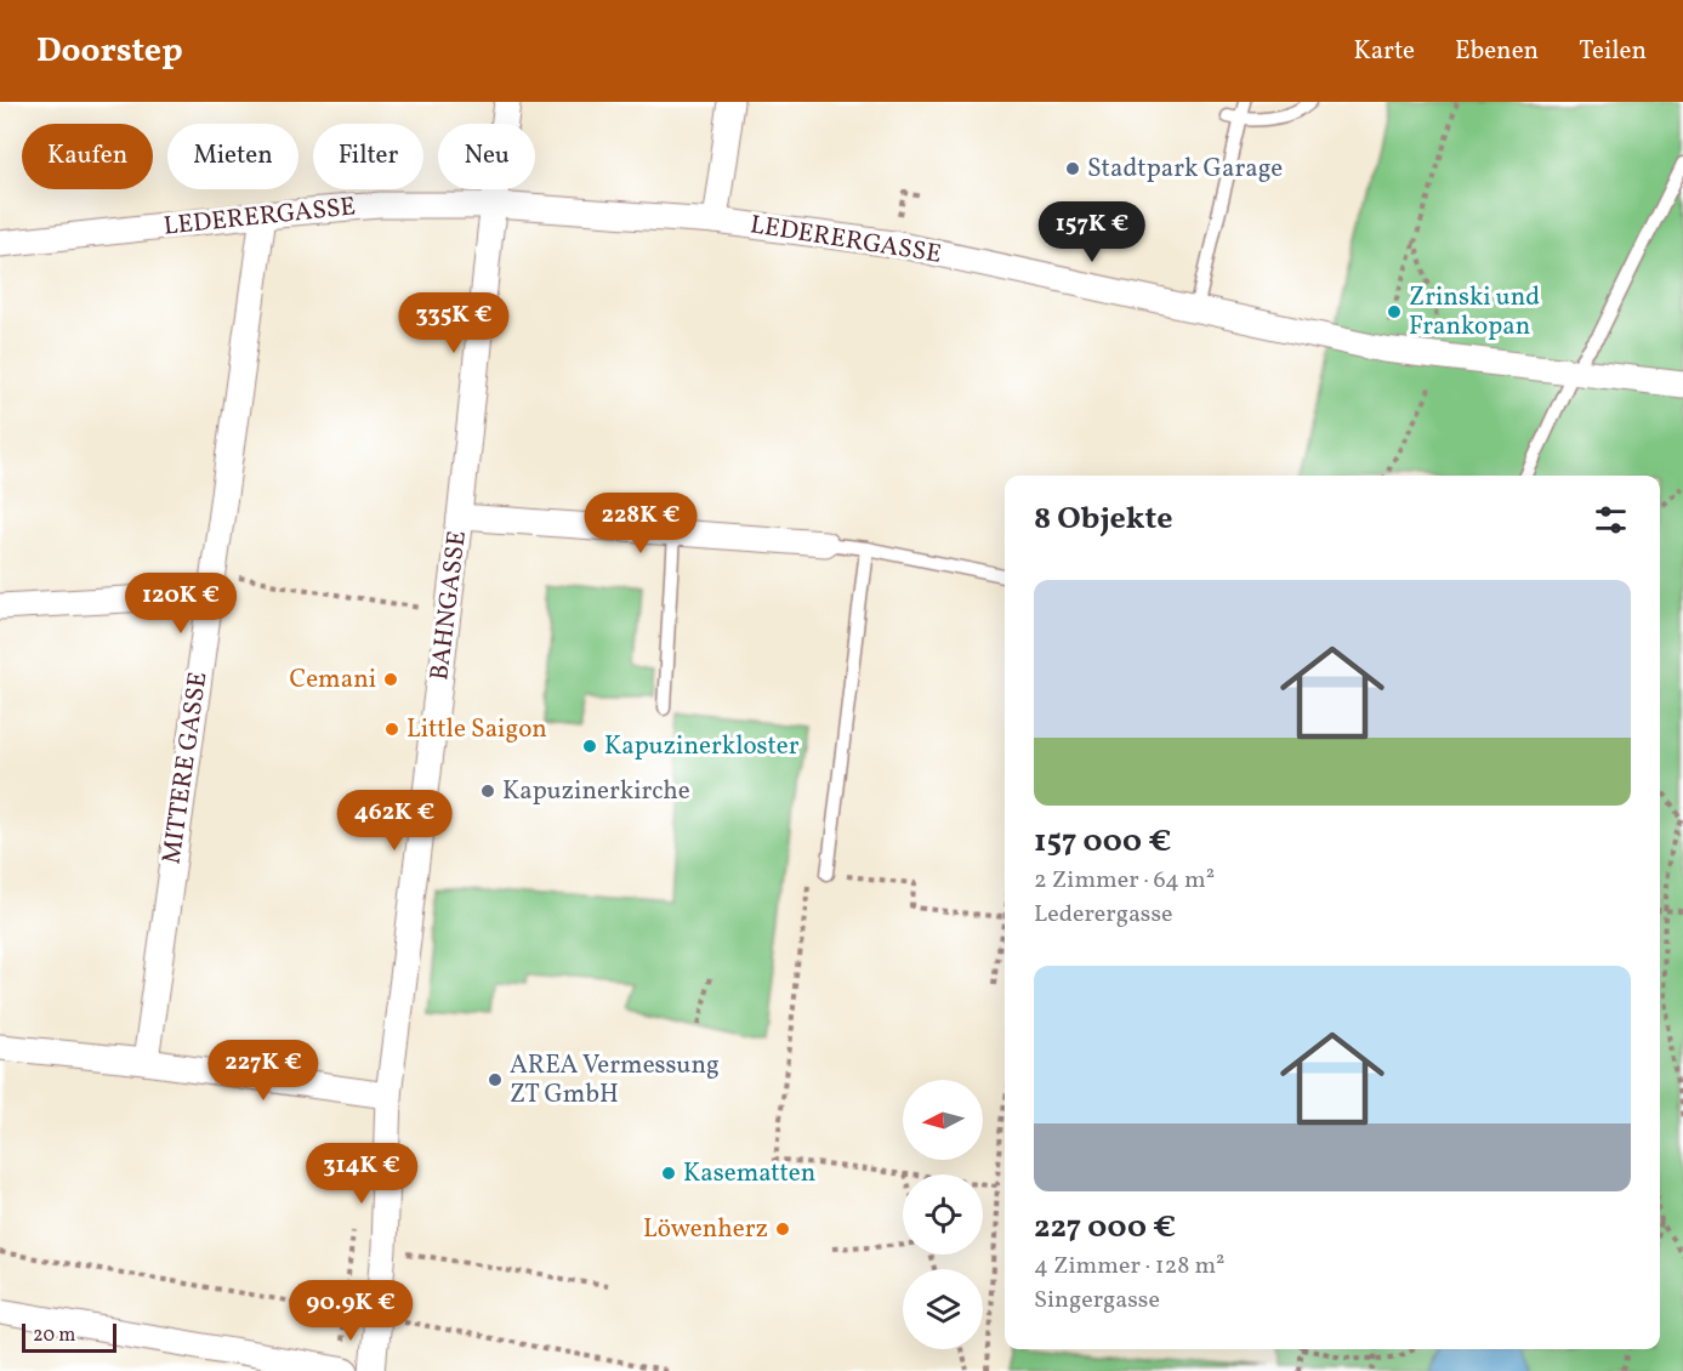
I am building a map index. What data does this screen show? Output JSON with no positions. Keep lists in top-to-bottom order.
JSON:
{
  "streets": {
    "street": ["LEDERERGASSE", "BAHNGASSE", "MITTERE GASSE"]
  },
  "crossings": [
    ["LEDERERGASSE", "BAHNGASSE"],
    ["LEDERERGASSE", "MITTERE GASSE"]
  ],
  "places": [
    "Stadtpark Garage",
    "Zrinski und Frankopan",
    "Cemani",
    "Little Saigon",
    "Kapuzinerkloster",
    "Kapuzinerkirche",
    "AREA Vermessung ZT GmbH",
    "Kasematten",
    "Löwenherz"
  ],
  "scale_bar": "20 m",
  "north": "left",
  "page": {
    "header": "Doorstep",
    "nav": ["Karte", "Ebenen", "Teilen"],
    "chip": [
      "Kaufen",
      "Mieten",
      "Filter",
      "Neu"
    ],
    "price": [
      "157K €",
      "335K €",
      "228K €",
      "120K €",
      "462K €",
      "227K €",
      "314K €",
      "90.9K €"
    ],
    "heading": "8 Objekte",
    "list": [
      {
        "name": "157 000 €",
        "note": "2 Zimmer · 64 m² · Lederergasse"
      },
      {
        "name": "227 000 €",
        "note": "4 Zimmer · 128 m² · Singergasse"
      }
    ],
    "scale": "20 m"
  }
}
